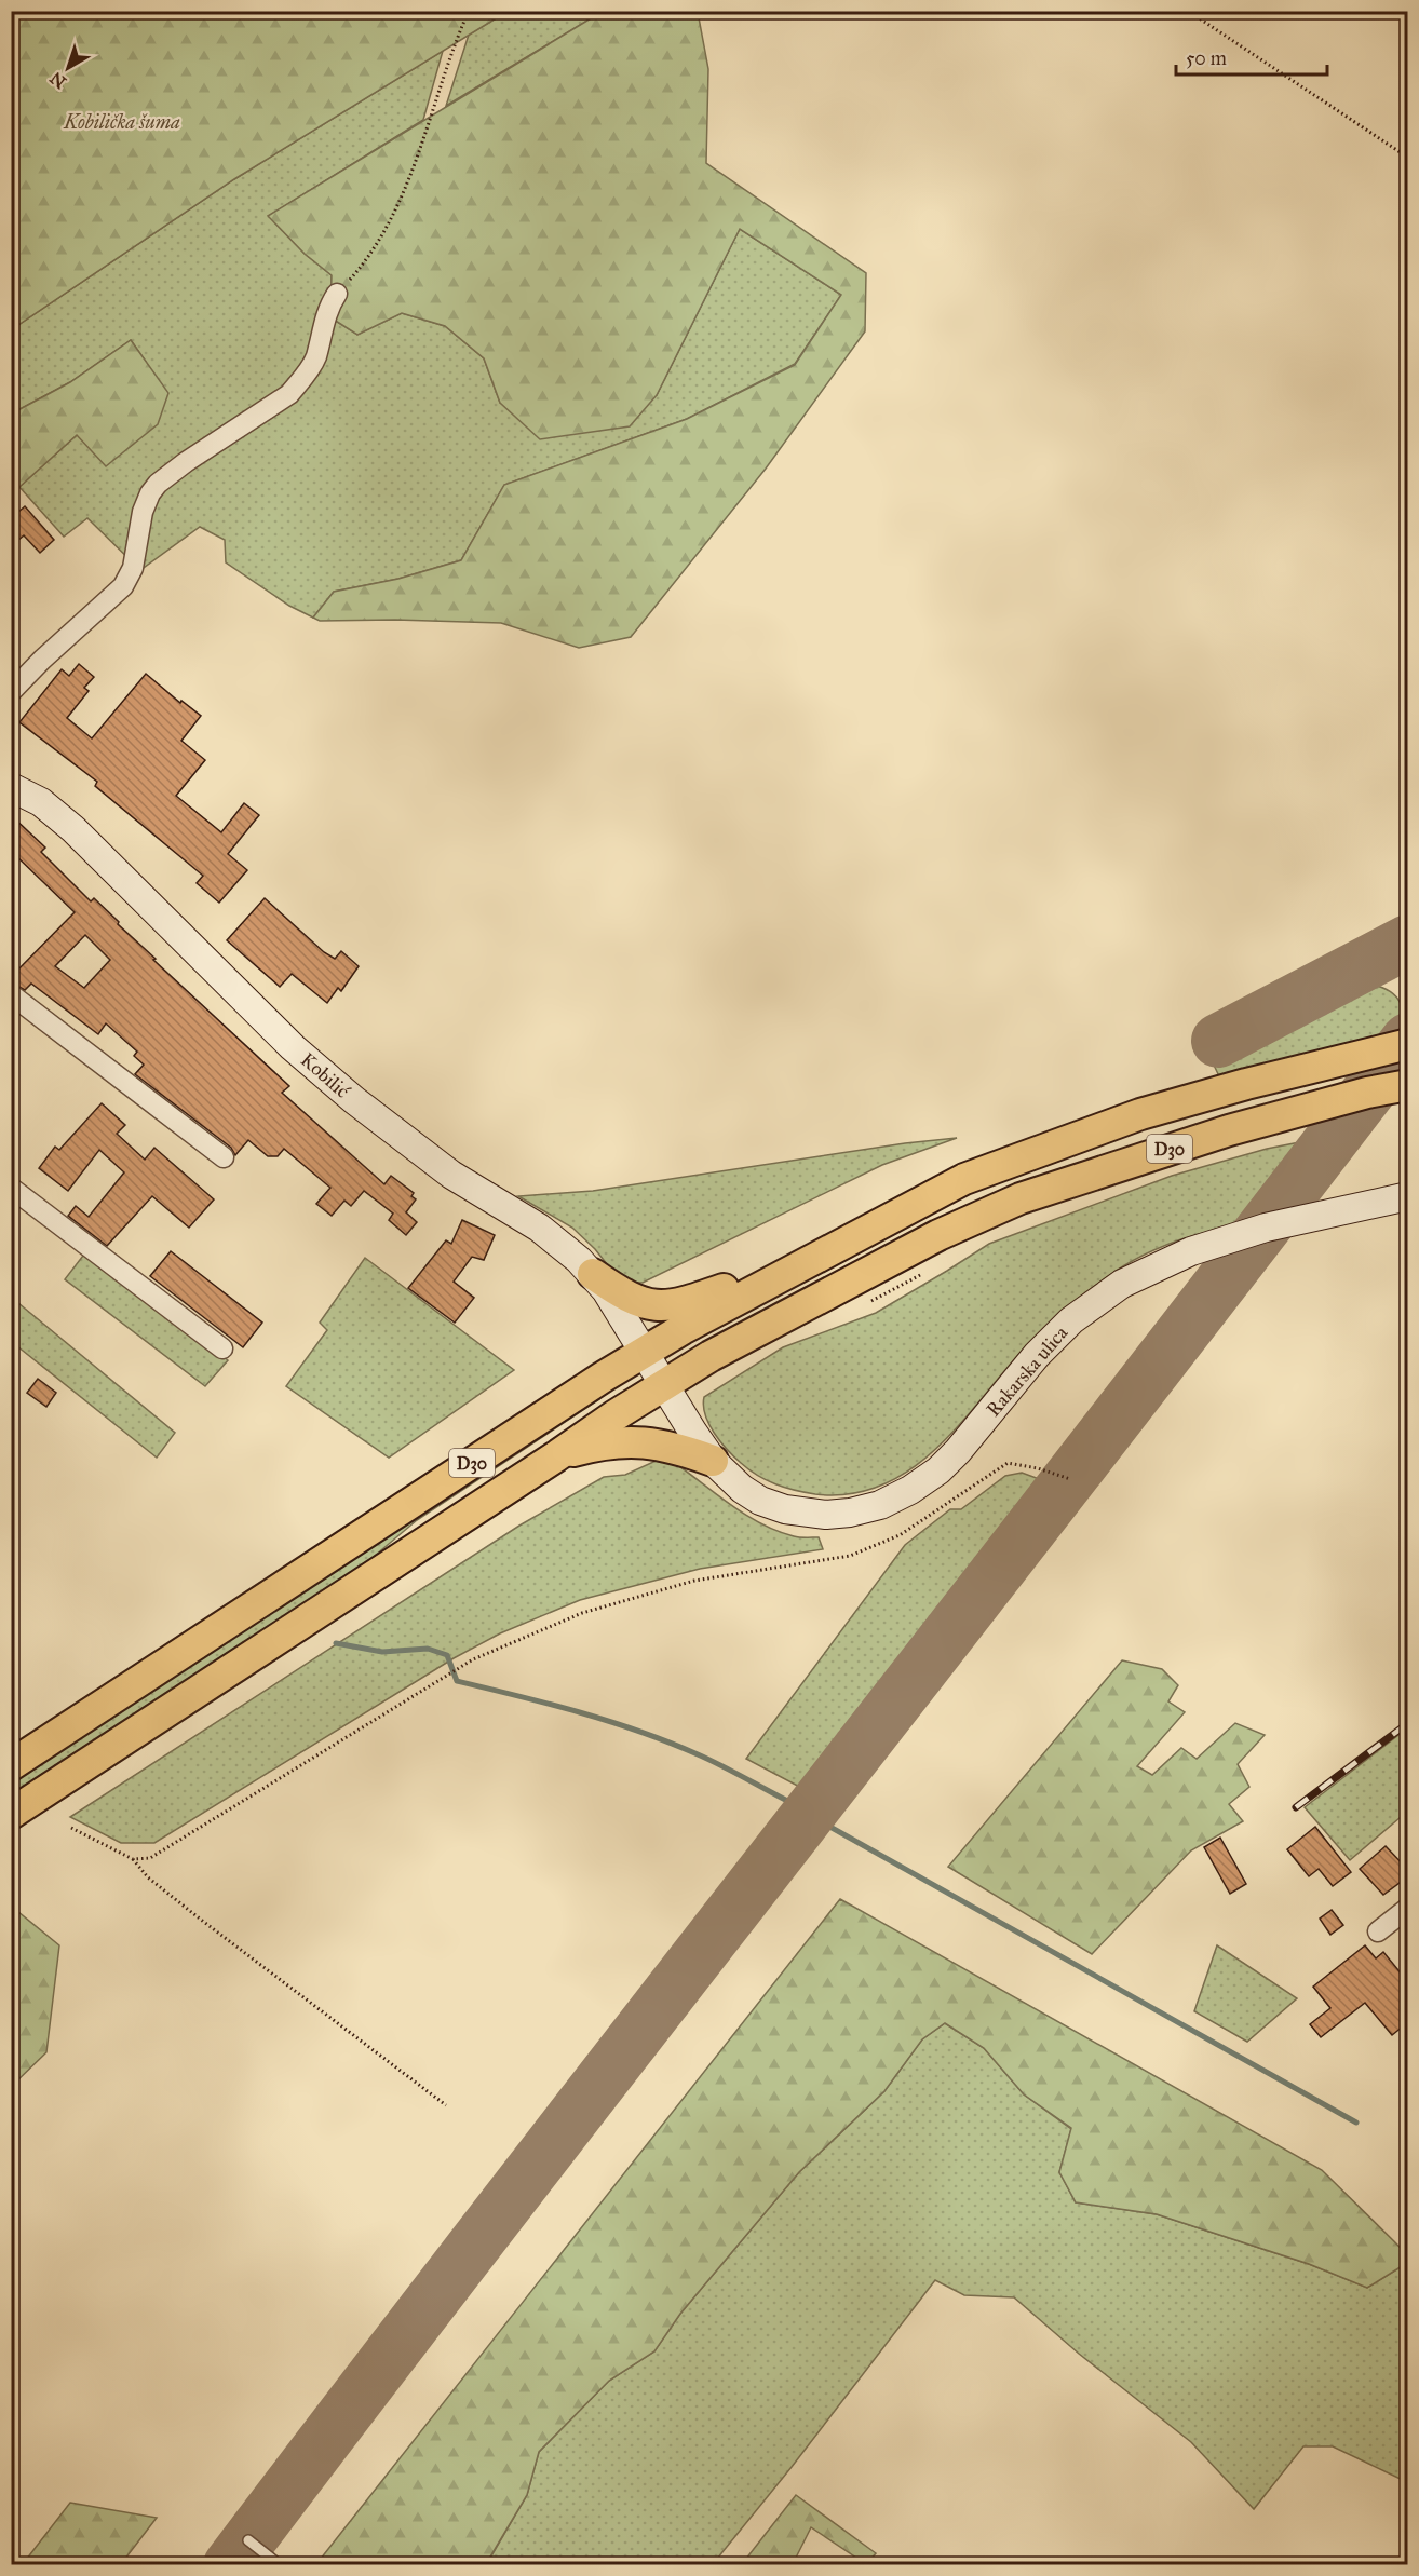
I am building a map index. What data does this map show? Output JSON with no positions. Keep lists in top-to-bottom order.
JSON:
{
  "streets": {
    "main road": ["Kobilić", "D30", "Rakarska ulica"]
  },
  "crossings": [
    ["Kobilić", "D30"],
    ["Kobilić", "Rakarska ulica"]
  ],
  "parks": ["Kobilička šuma"],
  "scale_bar": "50 m",
  "north": "bottom left"
}
